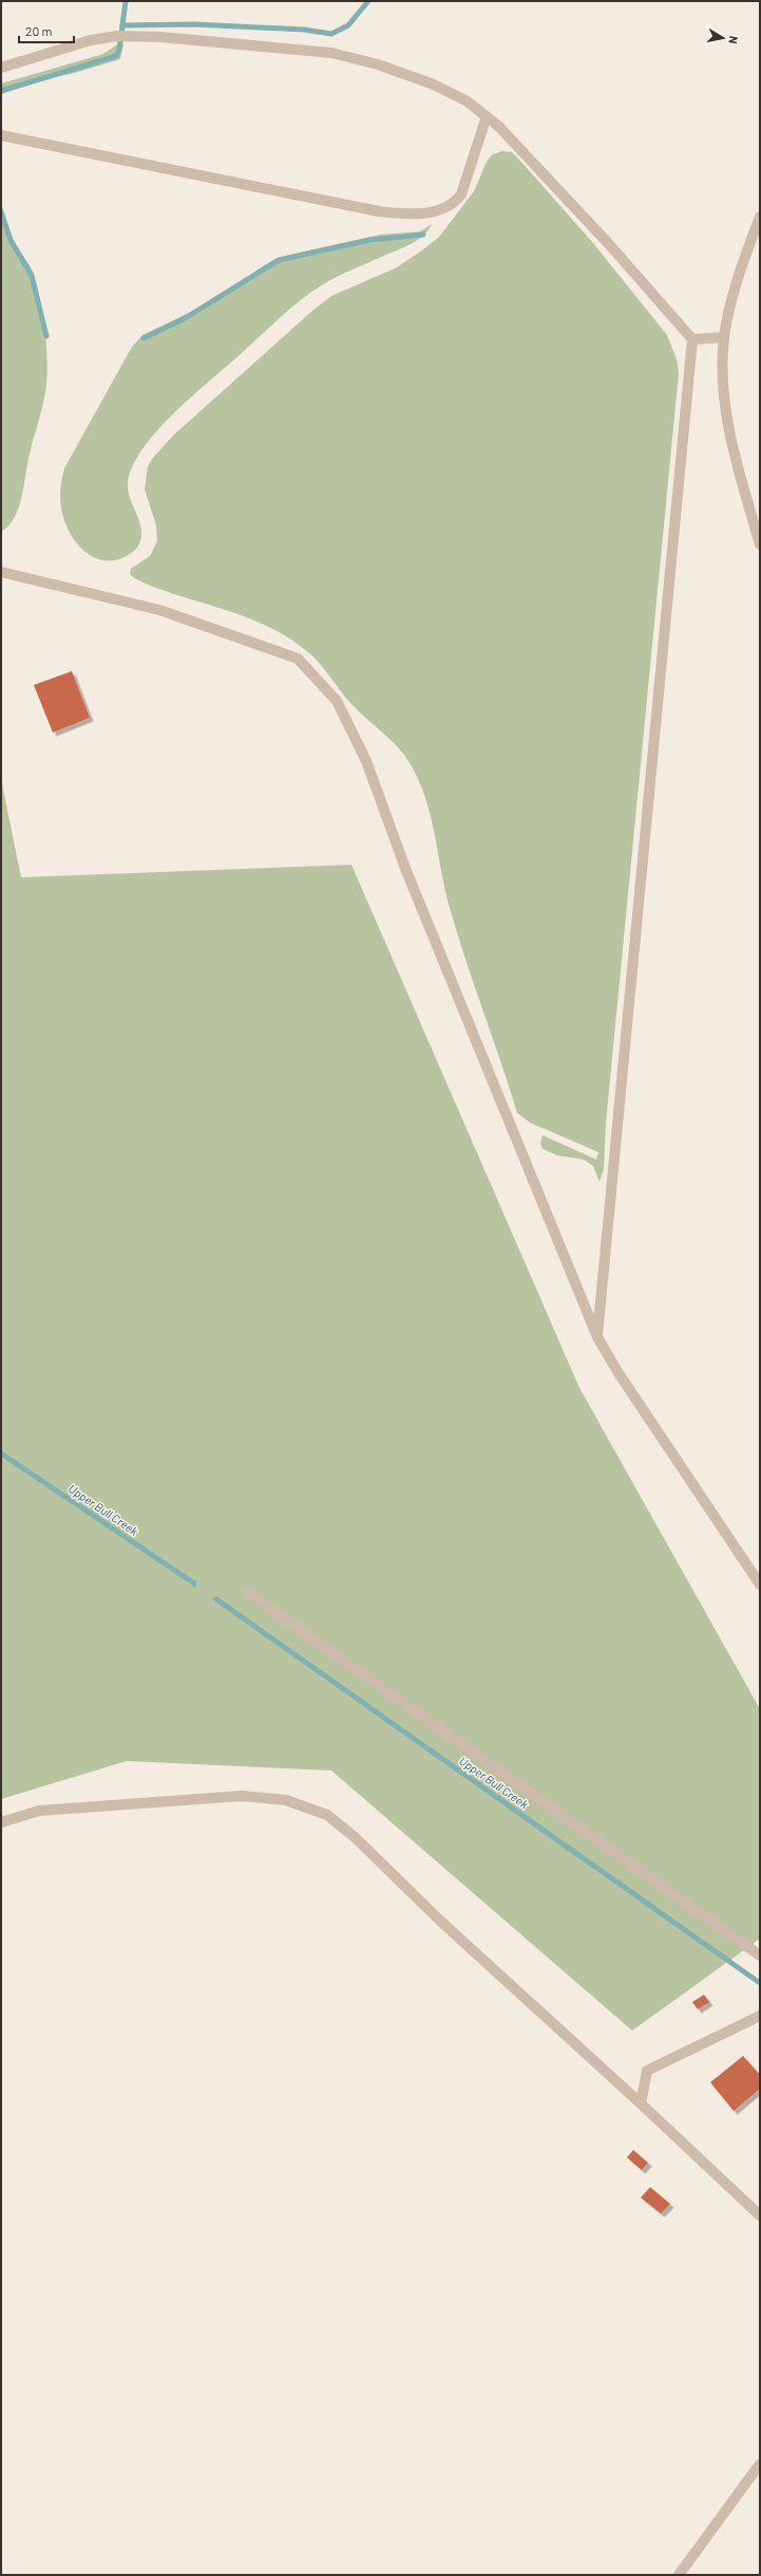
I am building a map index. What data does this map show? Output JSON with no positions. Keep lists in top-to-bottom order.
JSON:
{
  "water": ["Upper Bull Creek"],
  "scale_bar": "20 m",
  "north": "right"
}
